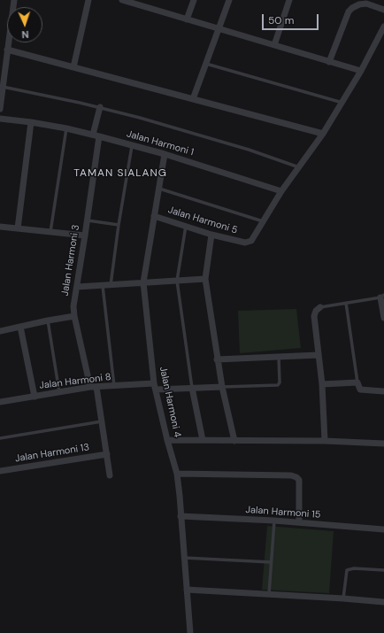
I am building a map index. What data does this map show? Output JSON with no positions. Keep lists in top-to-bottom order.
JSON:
{
  "streets": {
    "street": [
      "Jalan Harmoni 1",
      "Jalan Harmoni 5",
      "Jalan Harmoni 3",
      "Jalan Harmoni 8",
      "Jalan Harmoni 4",
      "Jalan Harmoni 13",
      "Jalan Harmoni 15"
    ]
  },
  "crossings": [
    ["Jalan Harmoni 1", "Jalan Harmoni 3"],
    ["Jalan Harmoni 1", "Jalan Harmoni 4"],
    ["Jalan Harmoni 5", "Jalan Harmoni 4"],
    ["Jalan Harmoni 3", "Jalan Harmoni 8"],
    ["Jalan Harmoni 3", "Jalan Harmoni 13"],
    ["Jalan Harmoni 8", "Jalan Harmoni 4"],
    ["Jalan Harmoni 4", "Jalan Harmoni 15"]
  ],
  "districts": ["TAMAN SIALANG"],
  "scale_bar": "50 m",
  "north": "bottom"
}
